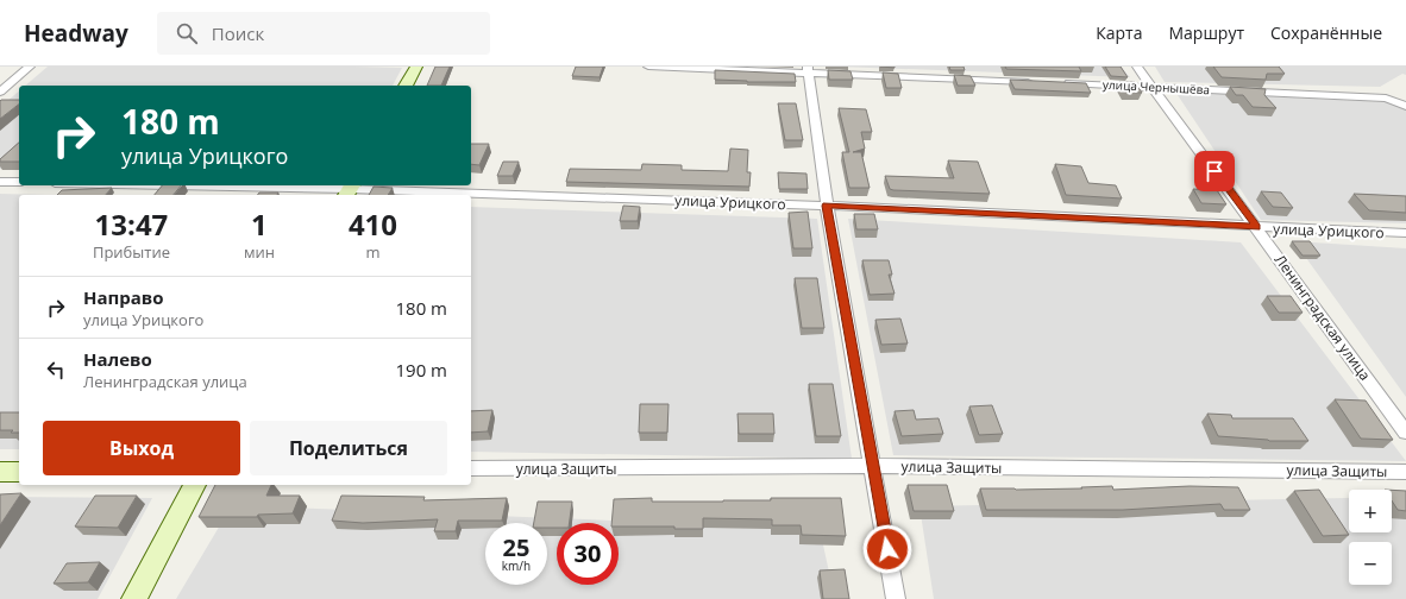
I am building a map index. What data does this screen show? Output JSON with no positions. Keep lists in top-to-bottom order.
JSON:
{
  "streets": {
    "street": [
      "улица Чернышёва",
      "улица Урицкого",
      "Ленинградская улица",
      "улица Защиты"
    ]
  },
  "crossings": [
    ["улица Чернышёва", "Ленинградская улица"],
    ["улица Урицкого", "Ленинградская улица"]
  ],
  "page": {
    "header": "Headway",
    "search": "Поиск",
    "nav": ["Карта", "Маршрут", "Сохранённые"],
    "turn": ["180 m", "улица Урицкого"],
    "eta": [
      "13:47",
      "Прибытие",
      "1",
      "мин",
      "410",
      "m"
    ],
    "list": [
      {
        "name": "Направо",
        "note": "улица Урицкого",
        "value": "180 m"
      },
      {
        "name": "Налево",
        "note": "Ленинградская улица",
        "value": "190 m"
      }
    ],
    "buttons": ["Выход", "Поделиться"],
    "map_buttons": ["+", "−"],
    "speed": "25 km/h",
    "limit": "30"
  }
}
